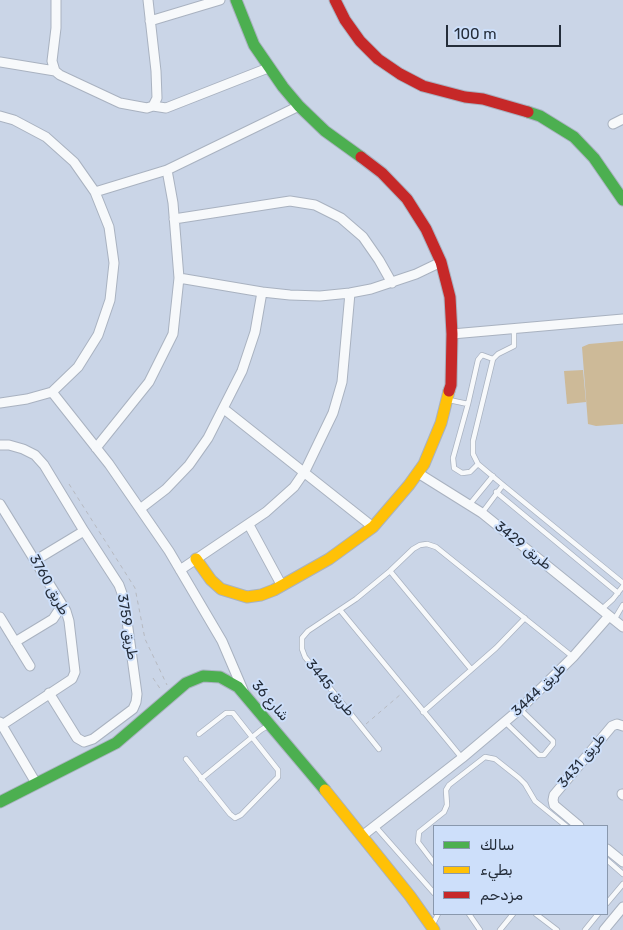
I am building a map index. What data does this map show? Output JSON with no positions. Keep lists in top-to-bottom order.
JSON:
{
  "streets": {
    "street": [
      "طريق 3429",
      "طريق 3760",
      "طريق 3759",
      "طريق 3444",
      "شارع 36",
      "طريق 3431"
    ],
    "lane": ["طريق 3445"]
  },
  "crossings": [
    ["طريق 3429", "طريق 3444"],
    ["طريق 3760", "طريق 3759"],
    ["طريق 3444", "شارع 36"]
  ],
  "legend": ["سالك", "بطيء", "مزدحم"],
  "scale_bar": "100 m"
}
